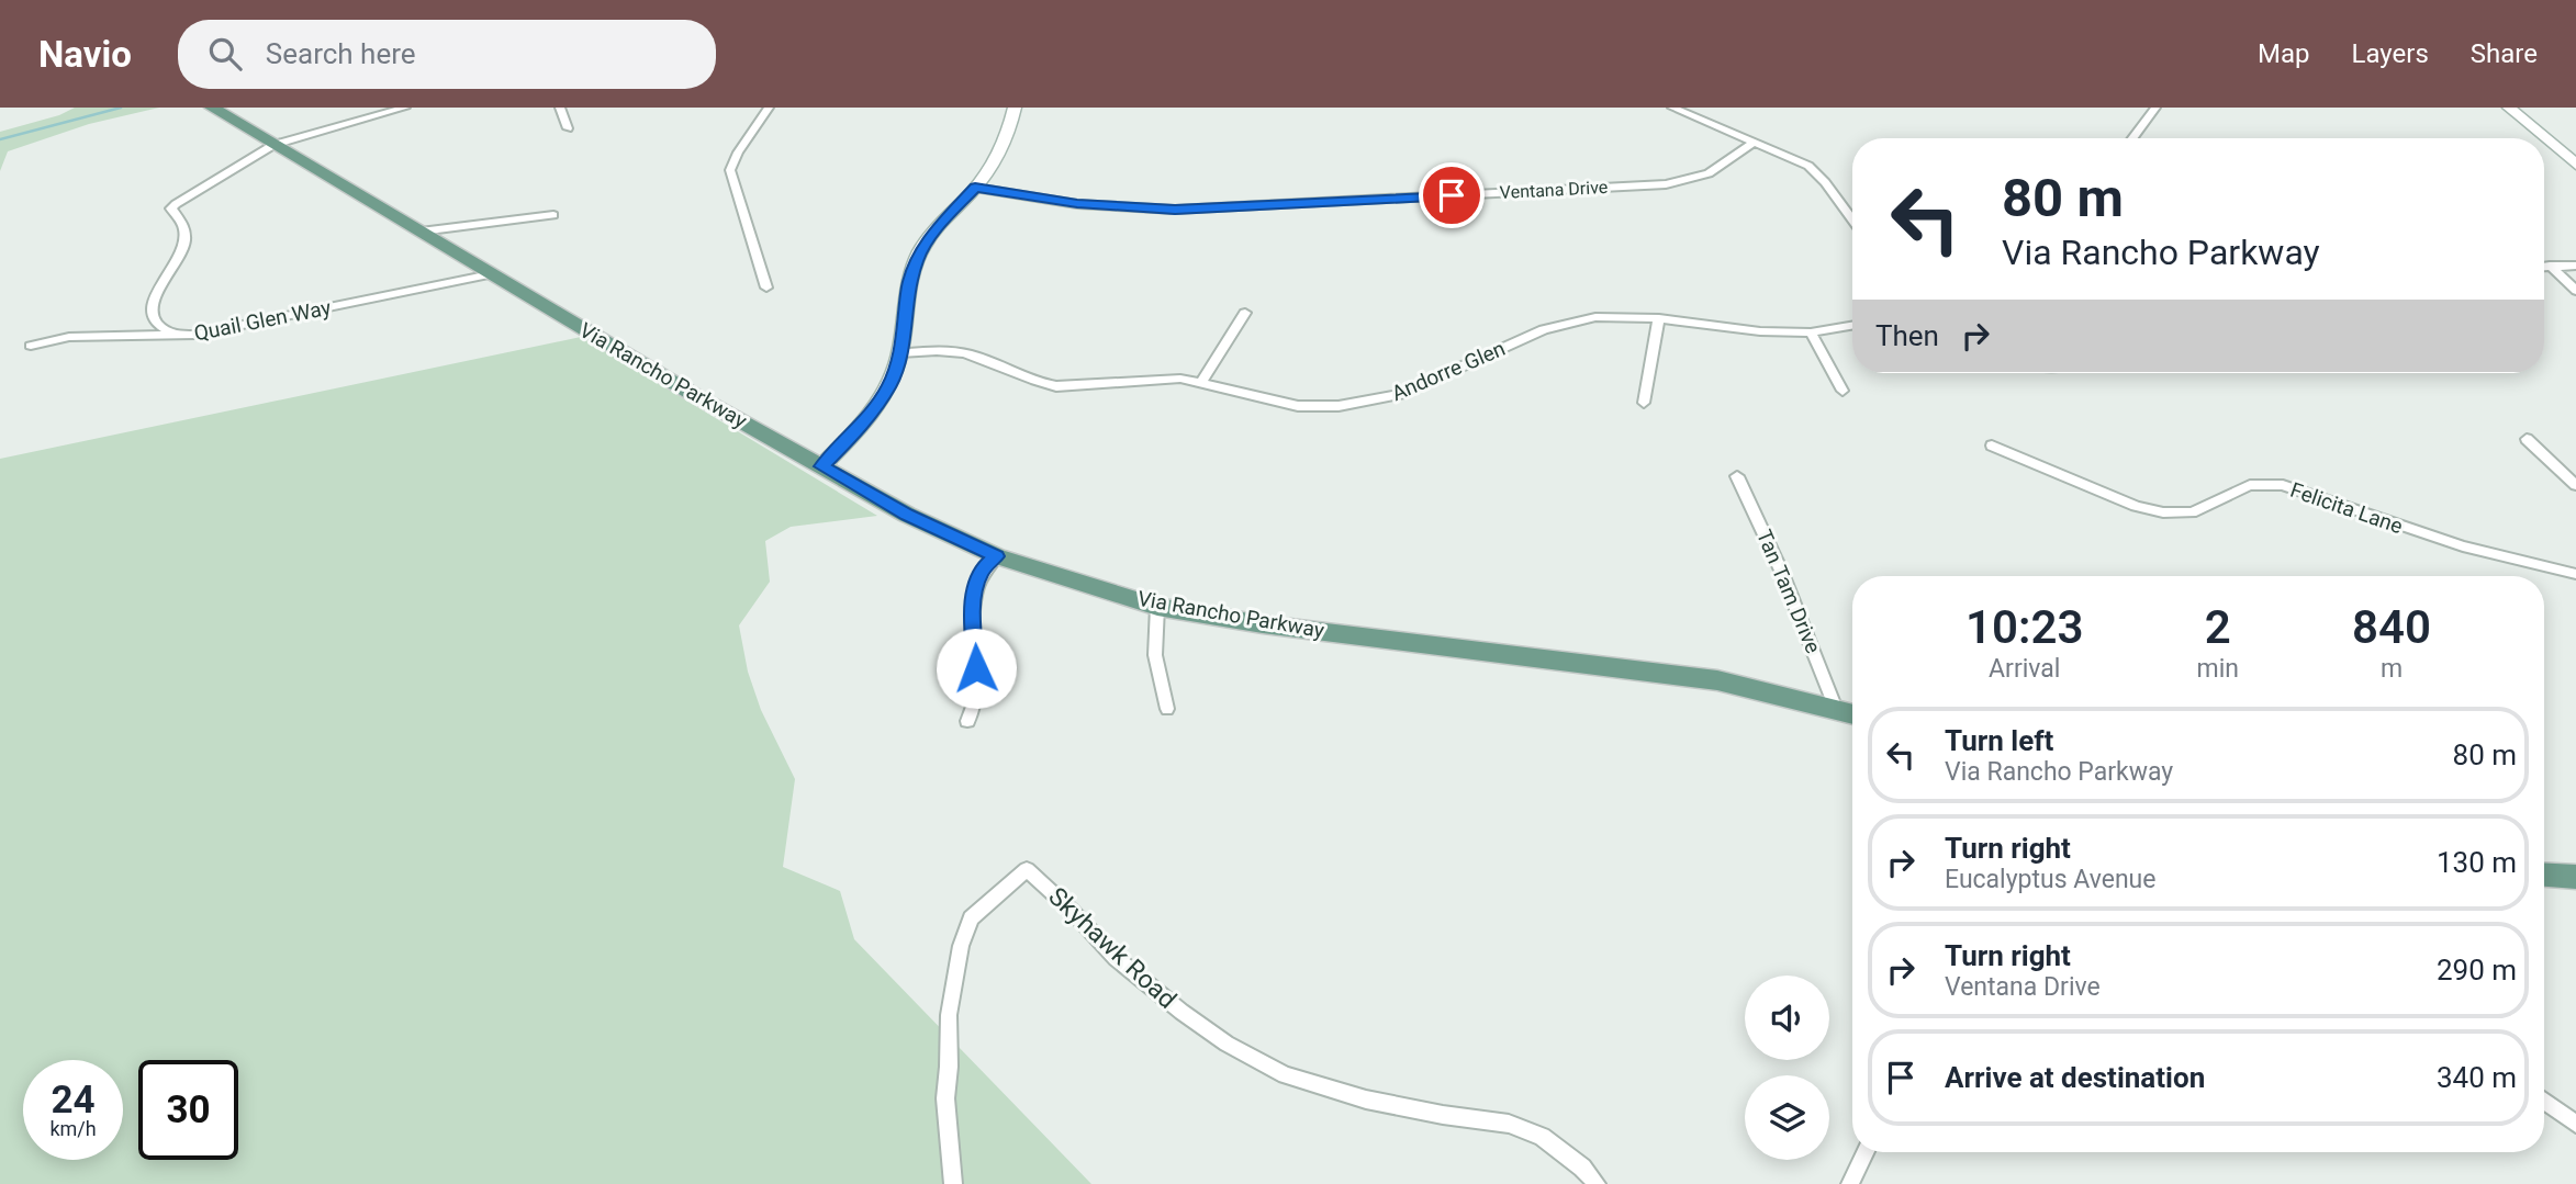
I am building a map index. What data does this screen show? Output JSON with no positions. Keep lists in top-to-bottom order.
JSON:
{
  "streets": {
    "main road": ["Via Rancho Parkway"],
    "street": [
      "Ventana Drive",
      "Quail Glen Way",
      "Andorre Glen",
      "Felicita Lane",
      "Tan Tam Drive",
      "Skyhawk Road"
    ]
  },
  "crossings": [
    ["Quail Glen Way", "Via Rancho Parkway"],
    ["Via Rancho Parkway", "Tan Tam Drive"]
  ],
  "page": {
    "header": "Navio",
    "search": "Search here",
    "nav": ["Map", "Layers", "Share"],
    "turn": ["80 m", "Via Rancho Parkway"],
    "then": "Then",
    "eta": [
      "10:23",
      "Arrival",
      "2",
      "min",
      "840",
      "m"
    ],
    "list": [
      {
        "name": "Turn left",
        "note": "Via Rancho Parkway",
        "value": "80 m"
      },
      {
        "name": "Turn right",
        "note": "Eucalyptus Avenue",
        "value": "130 m"
      },
      {
        "name": "Turn right",
        "note": "Ventana Drive",
        "value": "290 m"
      },
      {
        "name": "Arrive at destination",
        "value": "340 m"
      }
    ],
    "speed": "24 km/h",
    "limit": "30"
  }
}
